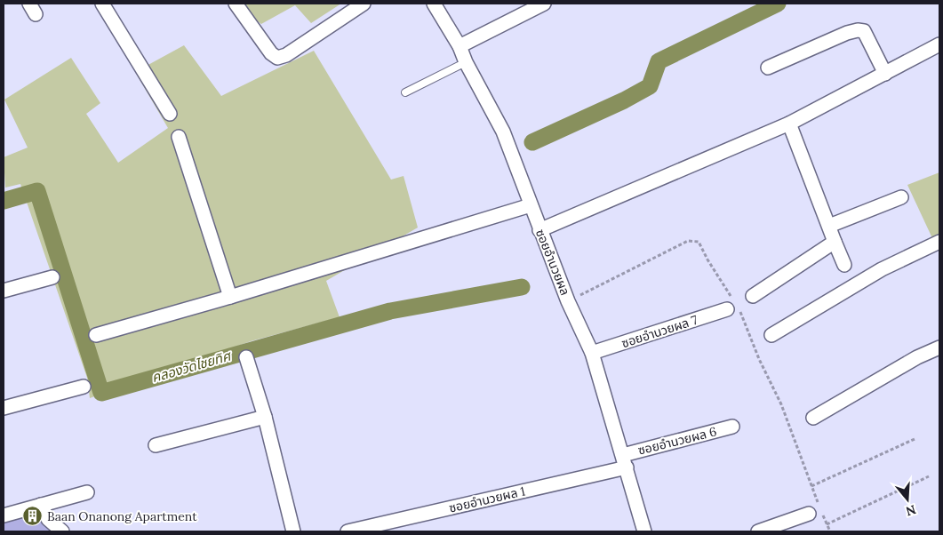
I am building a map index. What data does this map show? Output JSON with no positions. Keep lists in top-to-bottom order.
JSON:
{
  "streets": {
    "street": [
      "ซอยอำนวยผล",
      "ซอยอำนวยผล 7",
      "ซอยอำนวยผล 6",
      "ซอยอำนวยผล 1"
    ]
  },
  "crossings": [
    ["ซอยอำนวยผล", "ซอยอำนวยผล 7"],
    ["ซอยอำนวยผล", "ซอยอำนวยผล 6"],
    ["ซอยอำนวยผล", "ซอยอำนวยผล 1"],
    ["ซอยอำนวยผล 6", "ซอยอำนวยผล 1"]
  ],
  "water": ["คลองวัดไชยทิศ"],
  "places": {
    "building": ["Baan Onanong Apartment"]
  },
  "north": "bottom"
}
